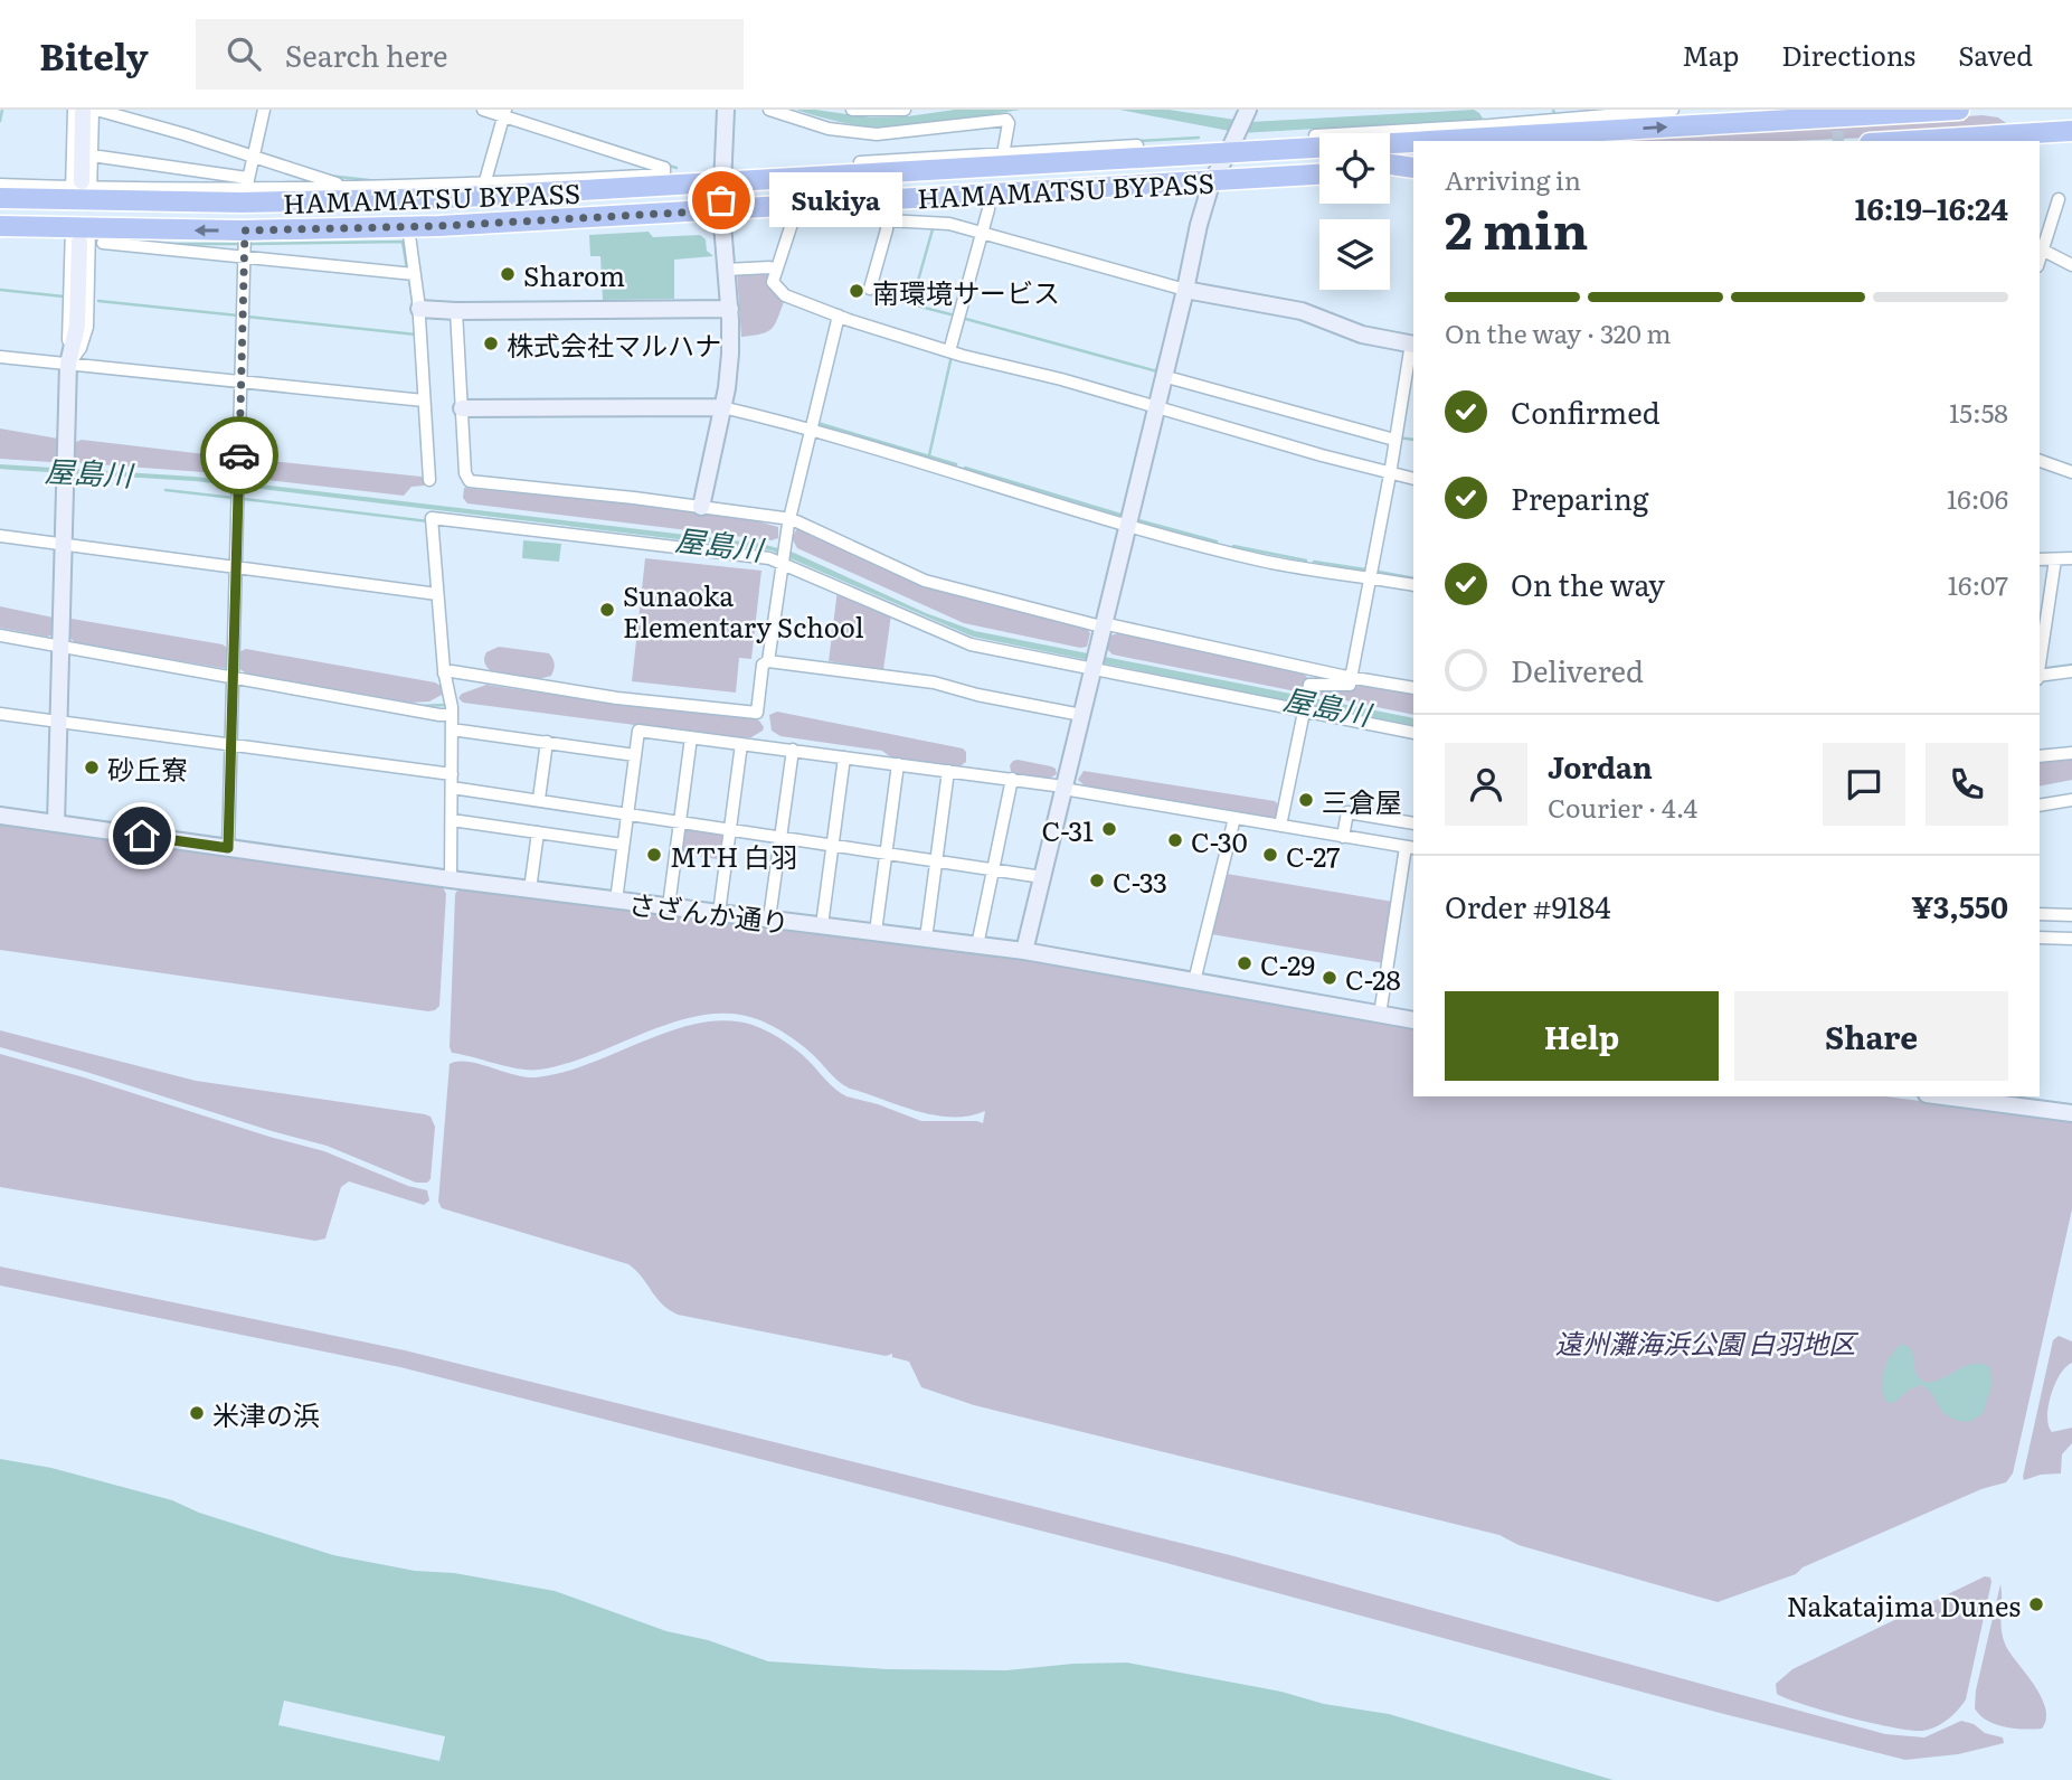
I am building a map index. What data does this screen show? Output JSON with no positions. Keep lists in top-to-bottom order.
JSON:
{
  "streets": {
    "highway": ["HAMAMATSU BYPASS"],
    "street": ["さざんか通り"]
  },
  "water": ["屋島川"],
  "parks": ["遠州灘海浜公園 白羽地区"],
  "places": [
    "Sukiya",
    "Sharom",
    "南環境サービス",
    "株式会社マルハナ",
    "Sunaoka Elementary School",
    "砂丘寮",
    "三倉屋",
    "C-31",
    "C-30",
    "MTH 白羽",
    "C-27",
    "C-33",
    "C-29",
    "C-28",
    "米津の浜",
    "Nakatajima Dunes"
  ],
  "page": {
    "header": "Bitely",
    "search": "Search here",
    "nav": ["Map", "Directions", "Saved"],
    "heading": ["2 min", "Arriving in", "16:19–16:24"],
    "panel": [
      "Jordan",
      "Courier · 4.4",
      "Order #9184",
      "¥3,550"
    ],
    "bubble": "Sukiya",
    "bar": "On the way · 320 m",
    "list": [
      ["Confirmed", "15:58"],
      ["Preparing", "16:06"],
      ["On the way", "16:07"],
      "Delivered"
    ],
    "buttons": ["Help", "Share"]
  }
}
